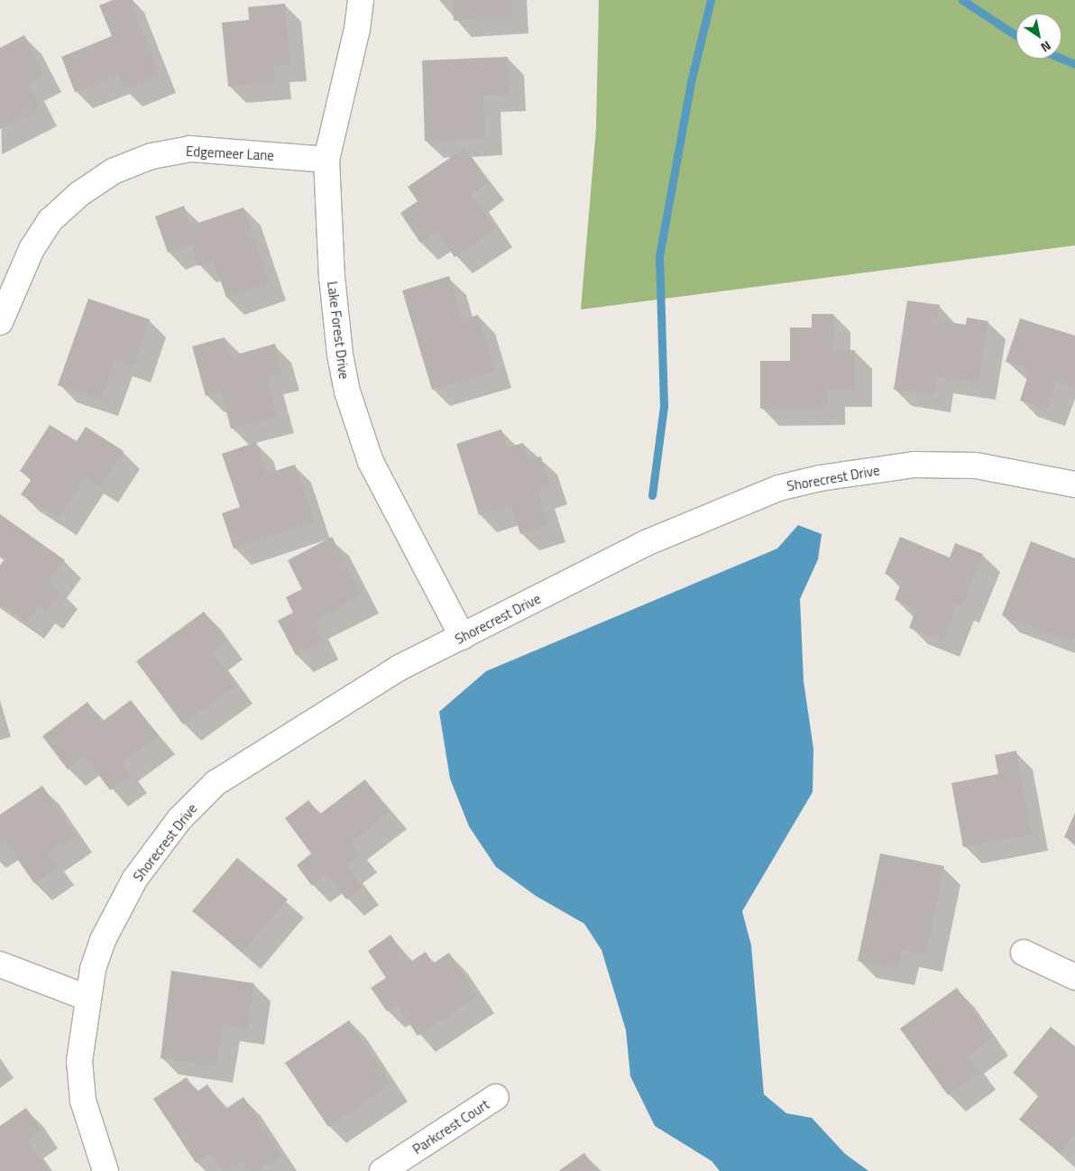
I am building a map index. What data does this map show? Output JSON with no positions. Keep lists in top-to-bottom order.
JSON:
{
  "streets": {
    "street": [
      "Edgemeer Lane",
      "Lake Forest Drive",
      "Shorecrest Drive",
      "Parkcrest Court"
    ]
  },
  "crossings": [
    ["Edgemeer Lane", "Lake Forest Drive"],
    ["Lake Forest Drive", "Shorecrest Drive"]
  ],
  "north": "bottom right"
}
